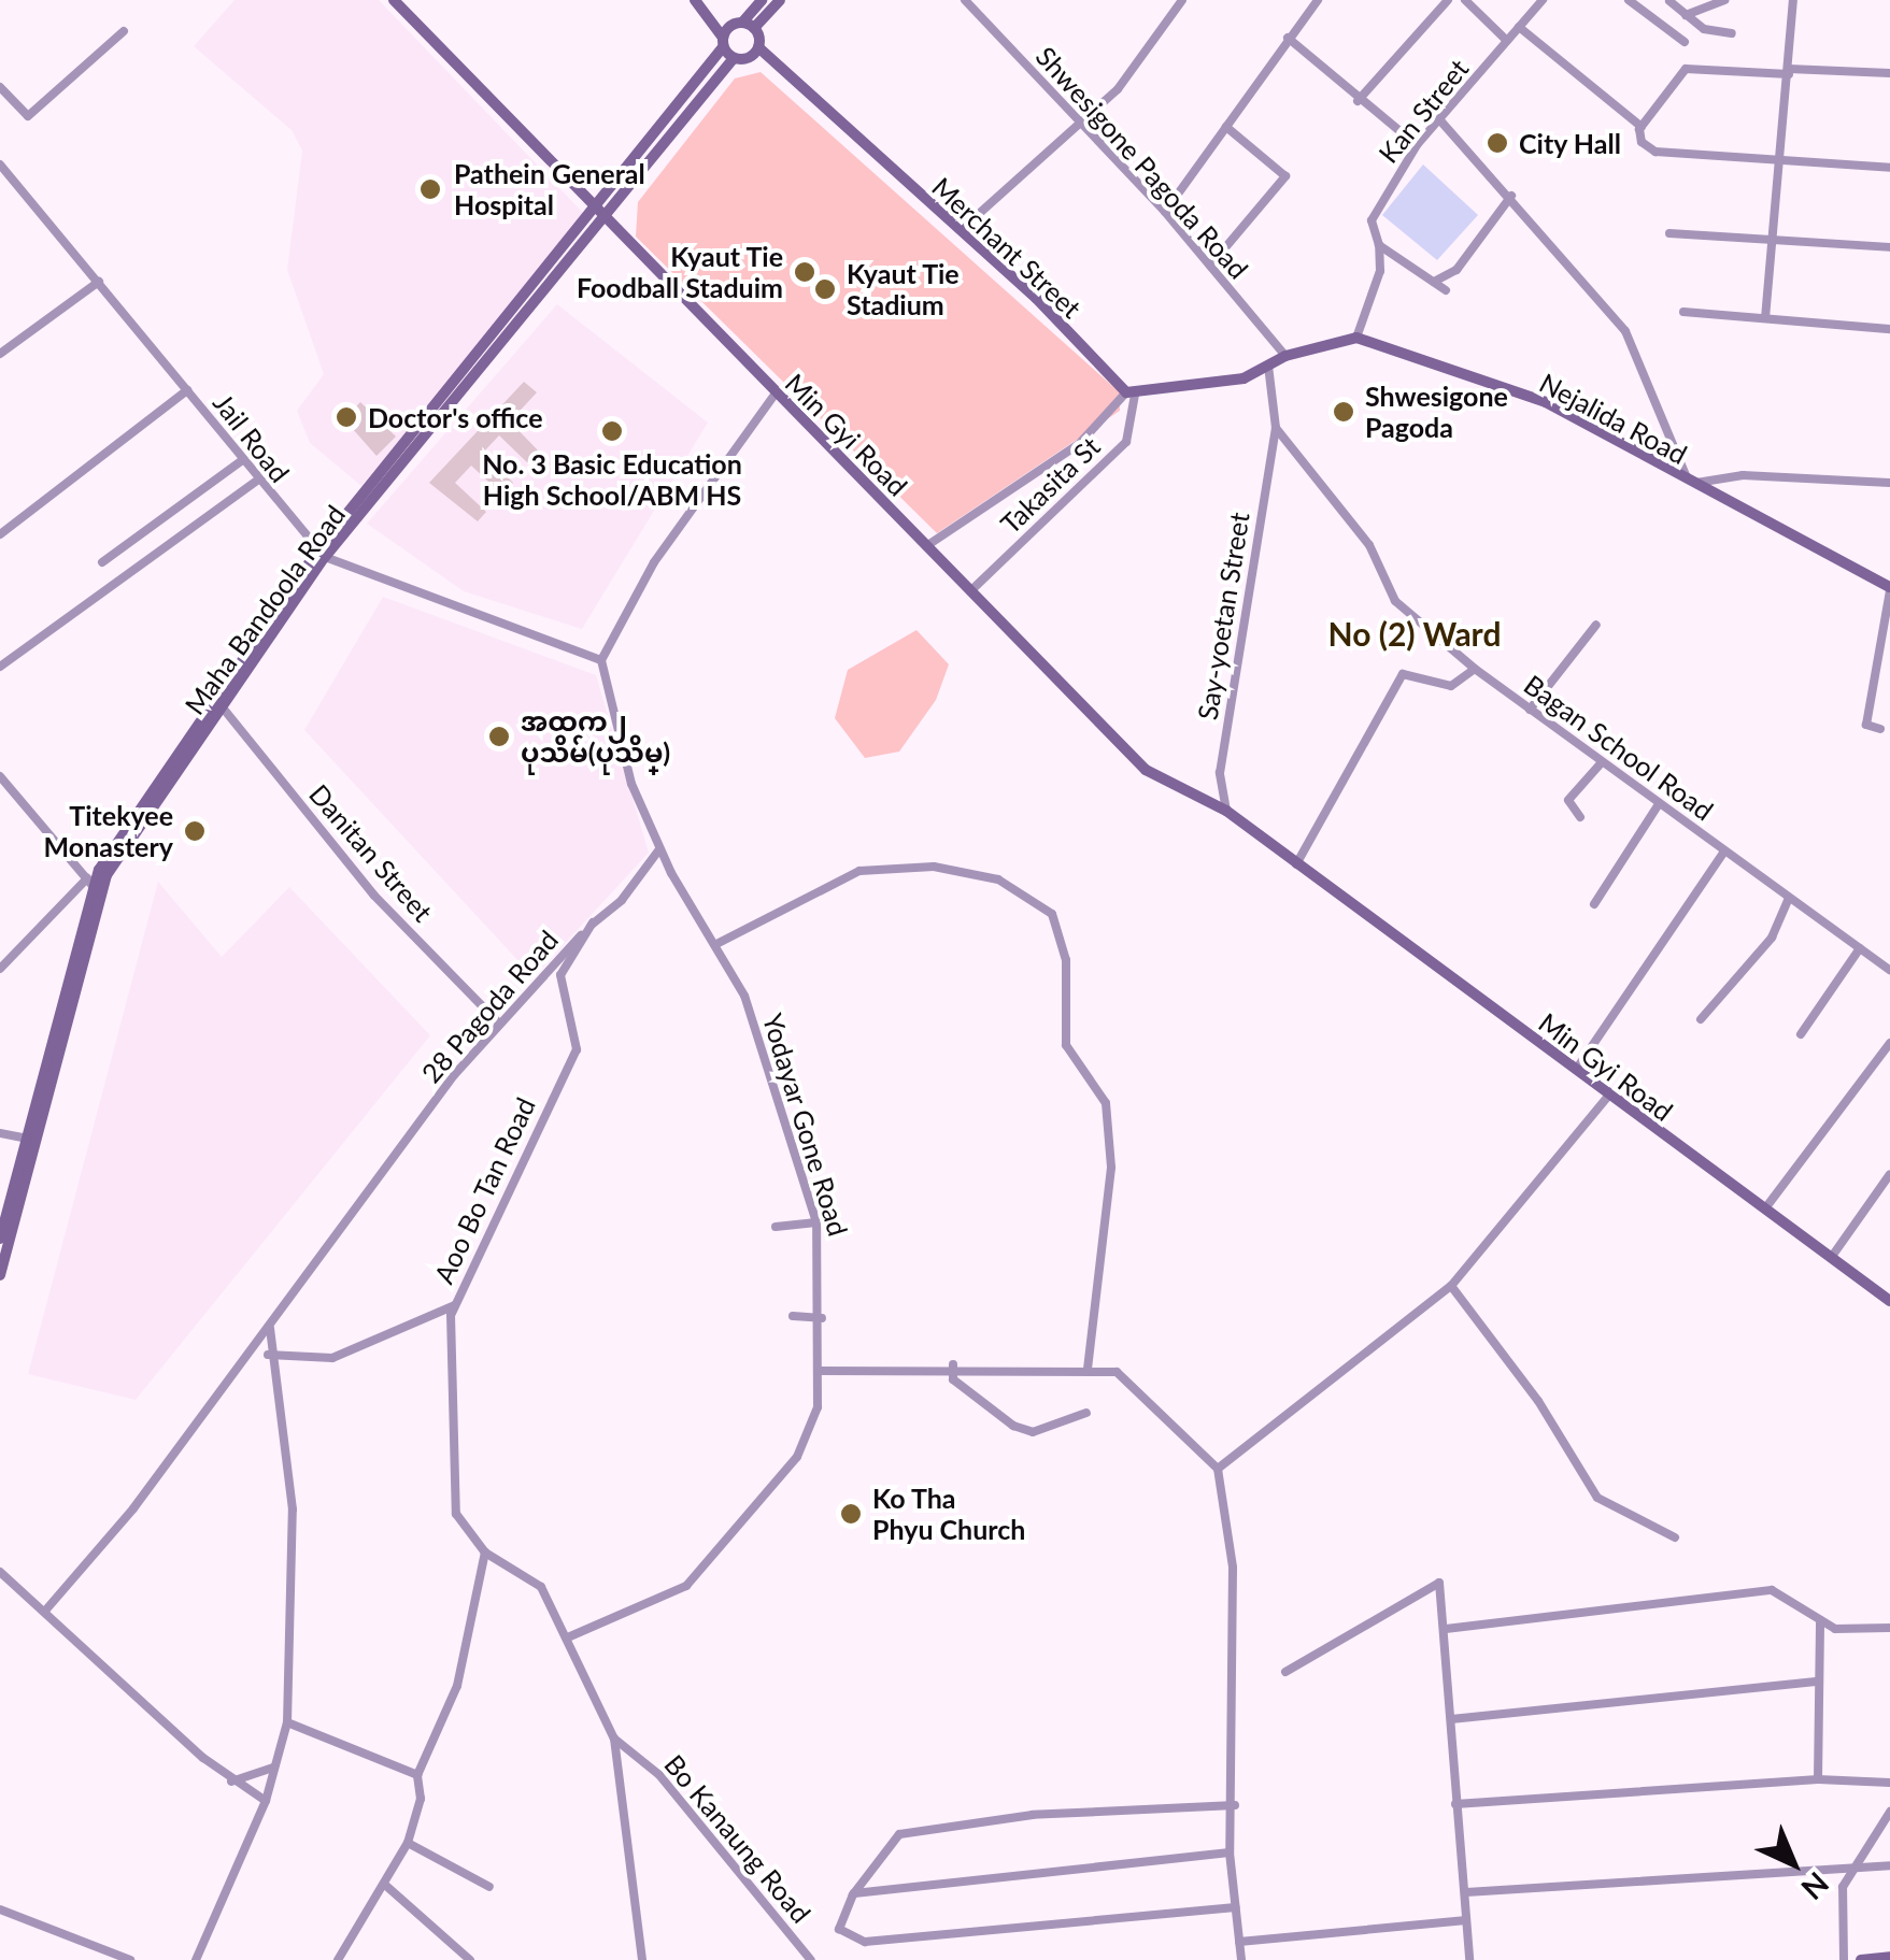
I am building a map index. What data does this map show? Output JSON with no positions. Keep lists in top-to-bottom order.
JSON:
{
  "streets": {
    "main road": [
      "Merchant Street",
      "Nejalida Road",
      "Min Gyi Road",
      "Maha Bandoola Road"
    ],
    "street": [
      "Kan Street",
      "Shwesigone Pagoda Road",
      "Jail Road",
      "Takasita St",
      "Say-yoetan Street",
      "Bagan School Road",
      "Danitan Street",
      "28 Pagoda Road",
      "Yodayar Gone Road",
      "Aoo Bo Tan Road",
      "Bo Kanaung Road"
    ]
  },
  "crossings": [
    ["Kan Street", "Nejalida Road"],
    ["Merchant Street", "Takasita St"],
    ["Min Gyi Road", "Takasita St"],
    ["Min Gyi Road", "Maha Bandoola Road"],
    ["Min Gyi Road", "Say-yoetan Street"],
    ["Jail Road", "Maha Bandoola Road"],
    ["Maha Bandoola Road", "Danitan Street"],
    ["Say-yoetan Street", "Bagan School Road"],
    ["Danitan Street", "28 Pagoda Road"],
    ["28 Pagoda Road", "Yodayar Gone Road"],
    ["28 Pagoda Road", "Aoo Bo Tan Road"],
    ["Yodayar Gone Road", "Aoo Bo Tan Road"],
    ["Yodayar Gone Road", "Bo Kanaung Road"],
    ["Aoo Bo Tan Road", "Bo Kanaung Road"]
  ],
  "districts": ["No (2) Ward"],
  "places": [
    "City Hall",
    "Pathein General Hospital",
    "Kyaut Tie Foodball Staduim",
    "Kyaut Tie Stadium",
    "Shwesigone Pagoda",
    "Doctor's office",
    "No. 3 Basic Education High School/ABM HS",
    "အထက၂ ပုသိမ်(ပုသိမ္)",
    "Titekyee Monastery",
    "Ko Tha Phyu Church"
  ],
  "north": "bottom right"
}
